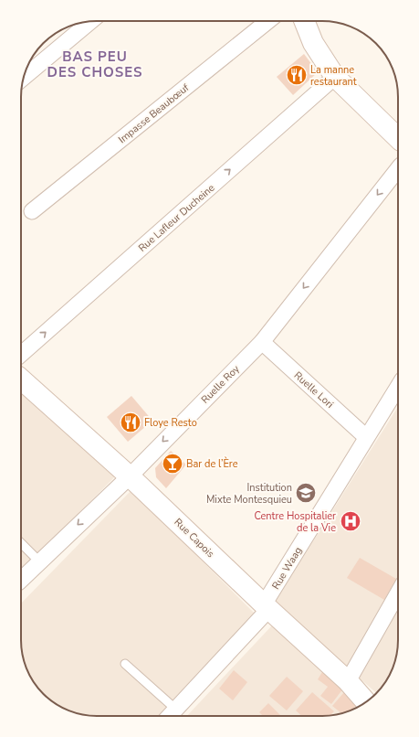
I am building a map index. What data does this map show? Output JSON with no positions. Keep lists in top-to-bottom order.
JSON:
{
  "streets": {
    "street": [
      "Impasse Beaubœuf",
      "Rue Lafleur Ducheine",
      "Ruelle Roy",
      "Ruelle Lori",
      "Rue Capois",
      "Rue Waag"
    ]
  },
  "crossings": [
    ["Ruelle Roy", "Ruelle Lori"],
    ["Ruelle Roy", "Rue Capois"],
    ["Ruelle Lori", "Rue Waag"],
    ["Rue Capois", "Rue Waag"]
  ],
  "one_way": ["Rue Lafleur Ducheine", "Ruelle Roy"],
  "districts": ["BAS PEU DES CHOSES"],
  "places": {
    "restaurant": ["La manne restaurant", "Floye Resto"],
    "bar": ["Bar de l’Ère"],
    "school or university": ["Institution Mixte Montesquieu"],
    "hospital": ["Centre Hospitalier de la Vie"]
  }
}
